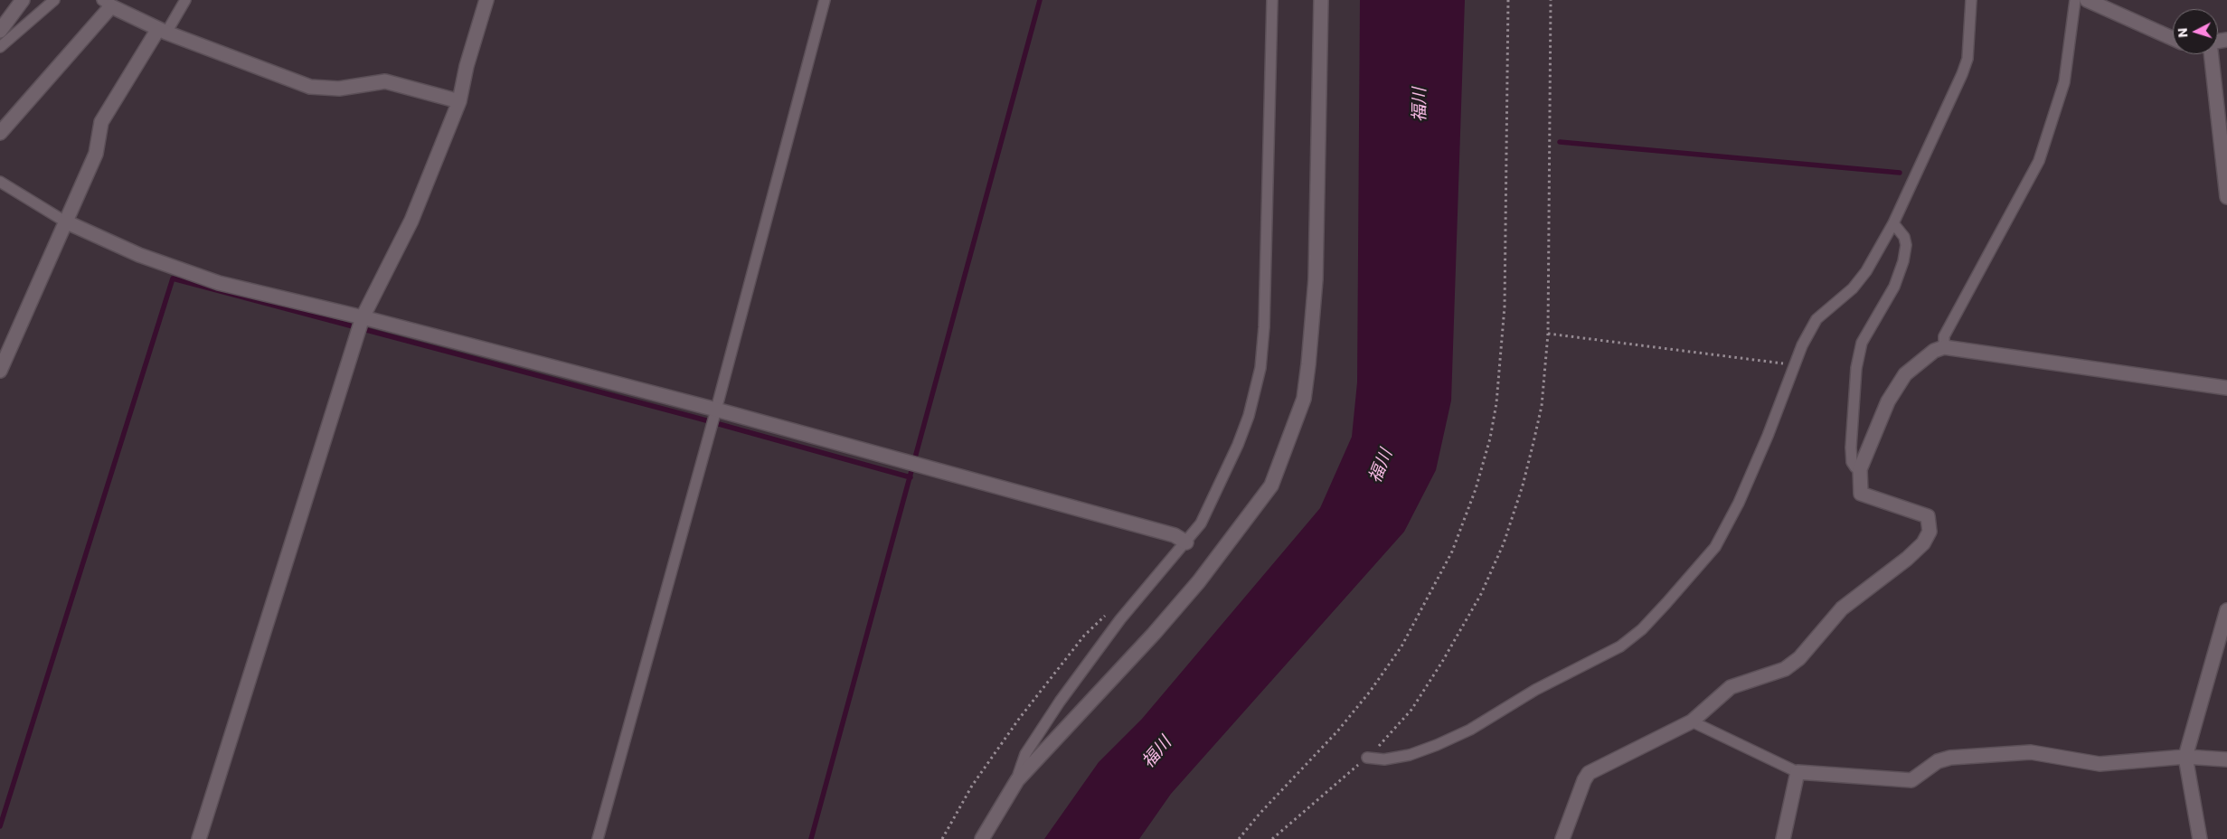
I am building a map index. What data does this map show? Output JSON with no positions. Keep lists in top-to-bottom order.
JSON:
{
  "water": ["福川"],
  "north": "left"
}
